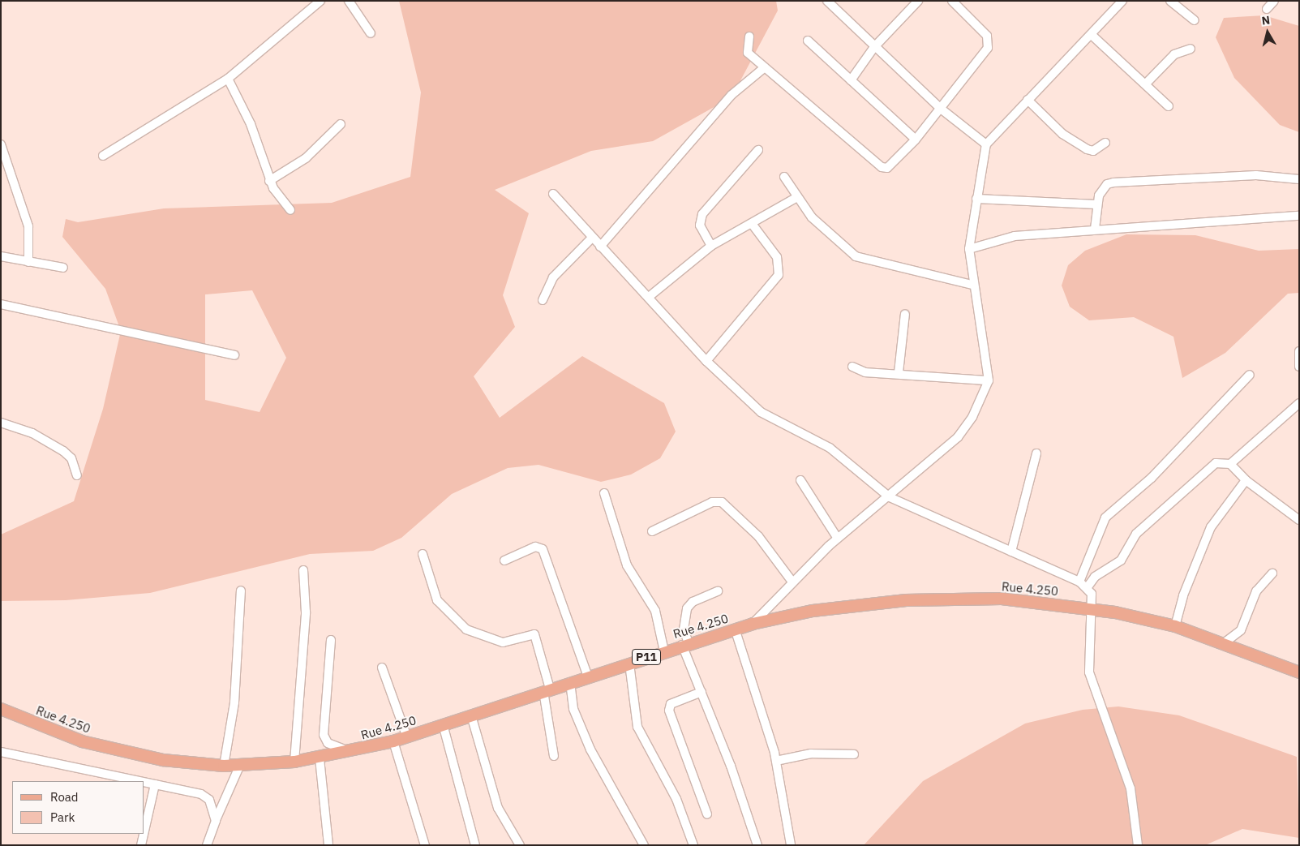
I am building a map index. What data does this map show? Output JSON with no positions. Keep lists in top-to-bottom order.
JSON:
{
  "streets": {
    "main road": ["Rue 4.250", "P11"]
  },
  "legend": ["Road", "Park"],
  "north": "top"
}
